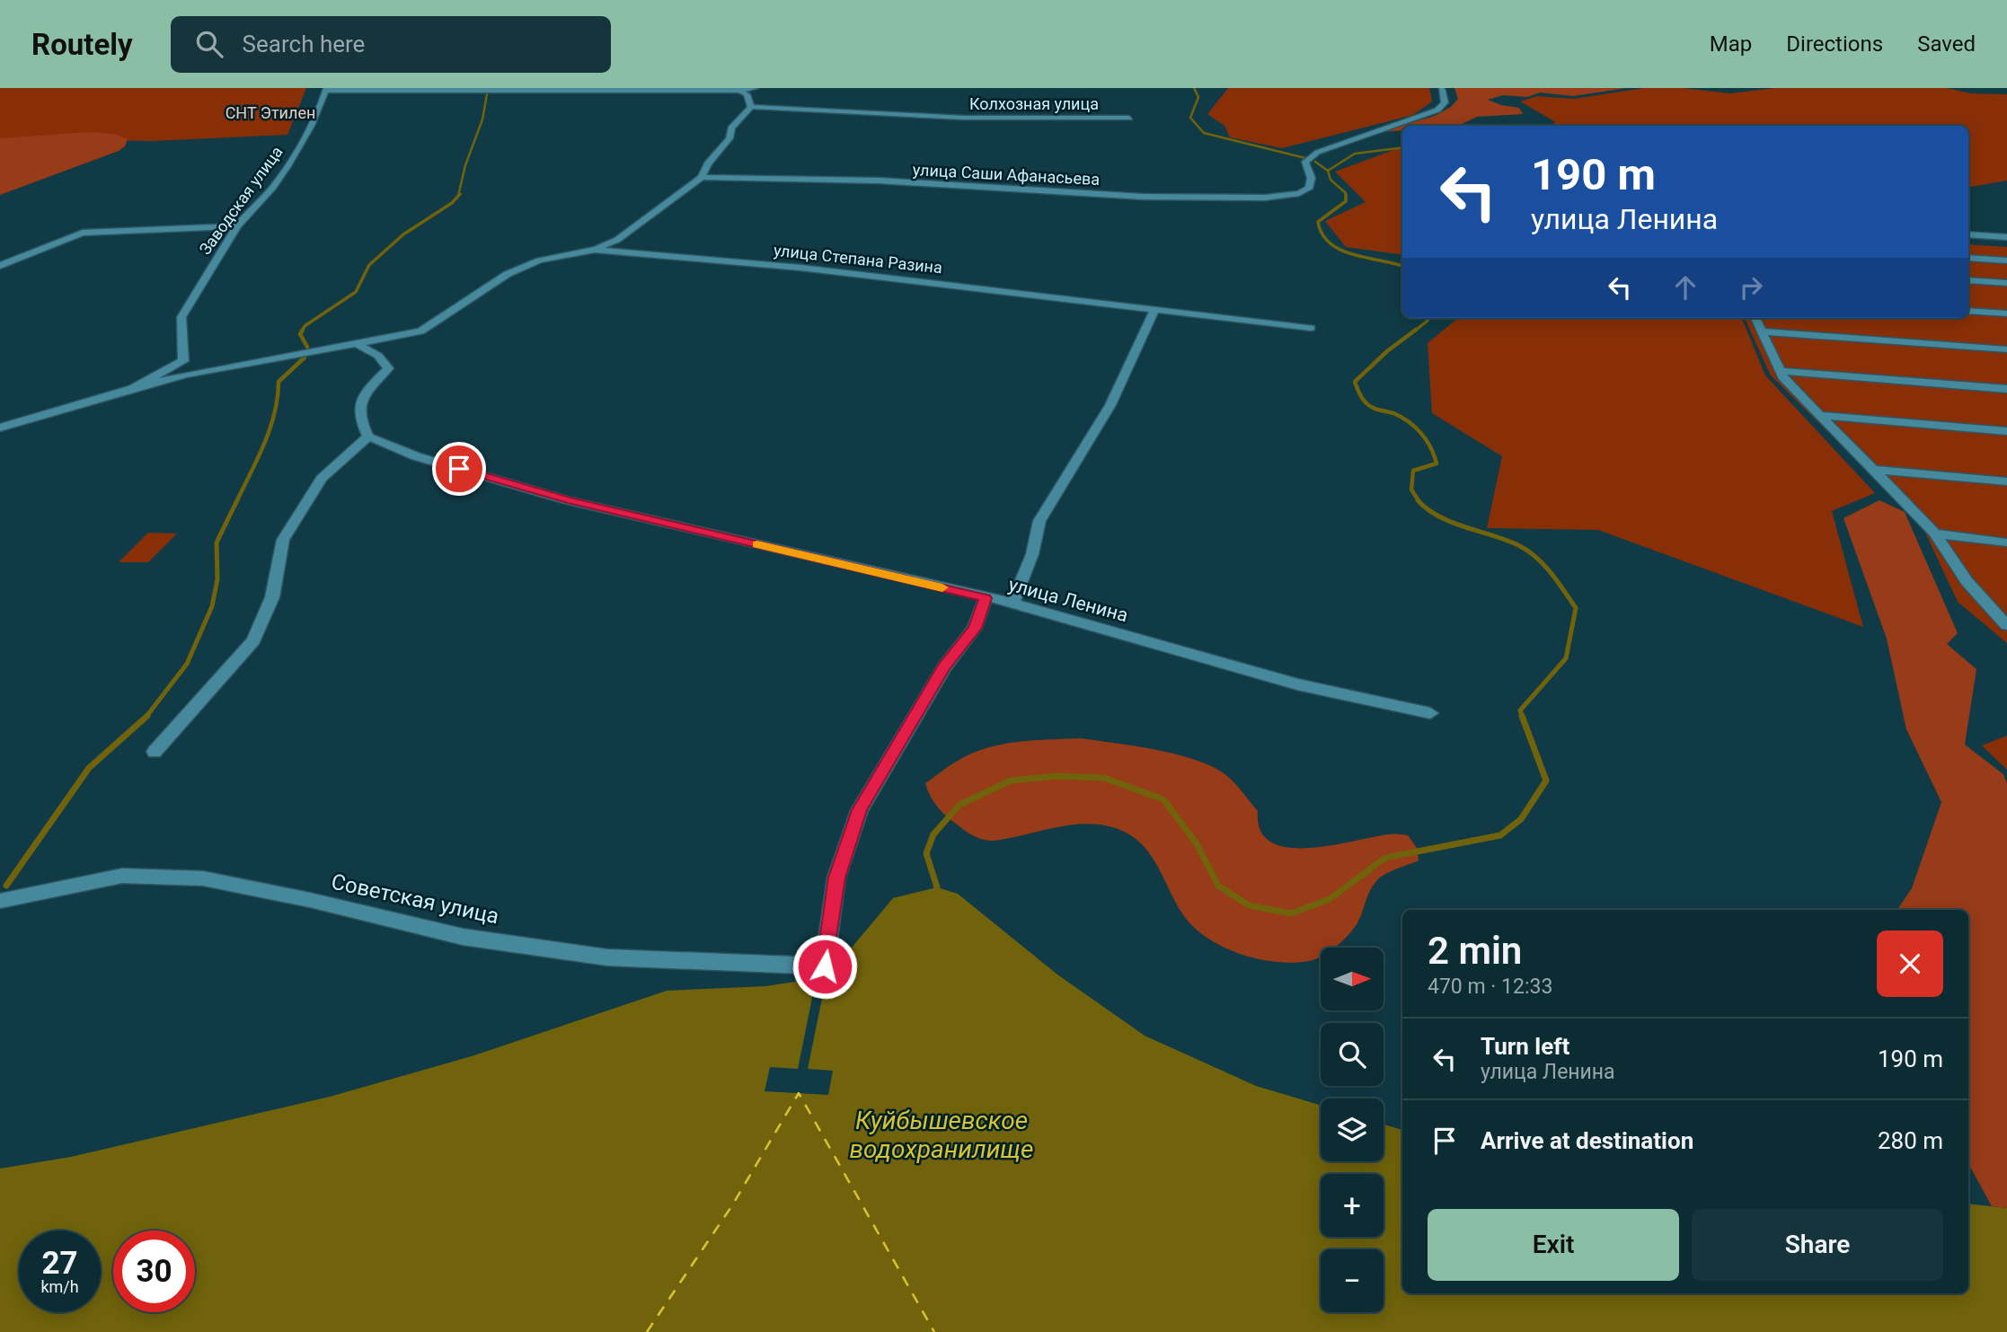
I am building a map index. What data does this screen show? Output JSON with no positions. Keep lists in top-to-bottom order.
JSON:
{
  "streets": {
    "street": [
      "Колхозная улица",
      "улица Саши Афанасьева",
      "Заводская улица",
      "улица Степана Разина",
      "улица Ленина",
      "Советская улица"
    ]
  },
  "crossings": [
    ["улица Ленина", "Советская улица"]
  ],
  "water": ["Куйбышевское водохранилище"],
  "parks": ["СНТ Этилен"],
  "north": "right",
  "page": {
    "header": "Routely",
    "search": "Search here",
    "nav": ["Map", "Directions", "Saved"],
    "turn": ["190 m", "улица Ленина"],
    "heading": ["2 min", "470 m · 12:33"],
    "map_buttons": ["+", "−"],
    "list": [
      {
        "name": "Turn left",
        "note": "улица Ленина",
        "value": "190 m"
      },
      {
        "name": "Arrive at destination",
        "value": "280 m"
      }
    ],
    "buttons": ["Exit", "Share"],
    "speed": "27 km/h",
    "limit": "30"
  }
}
